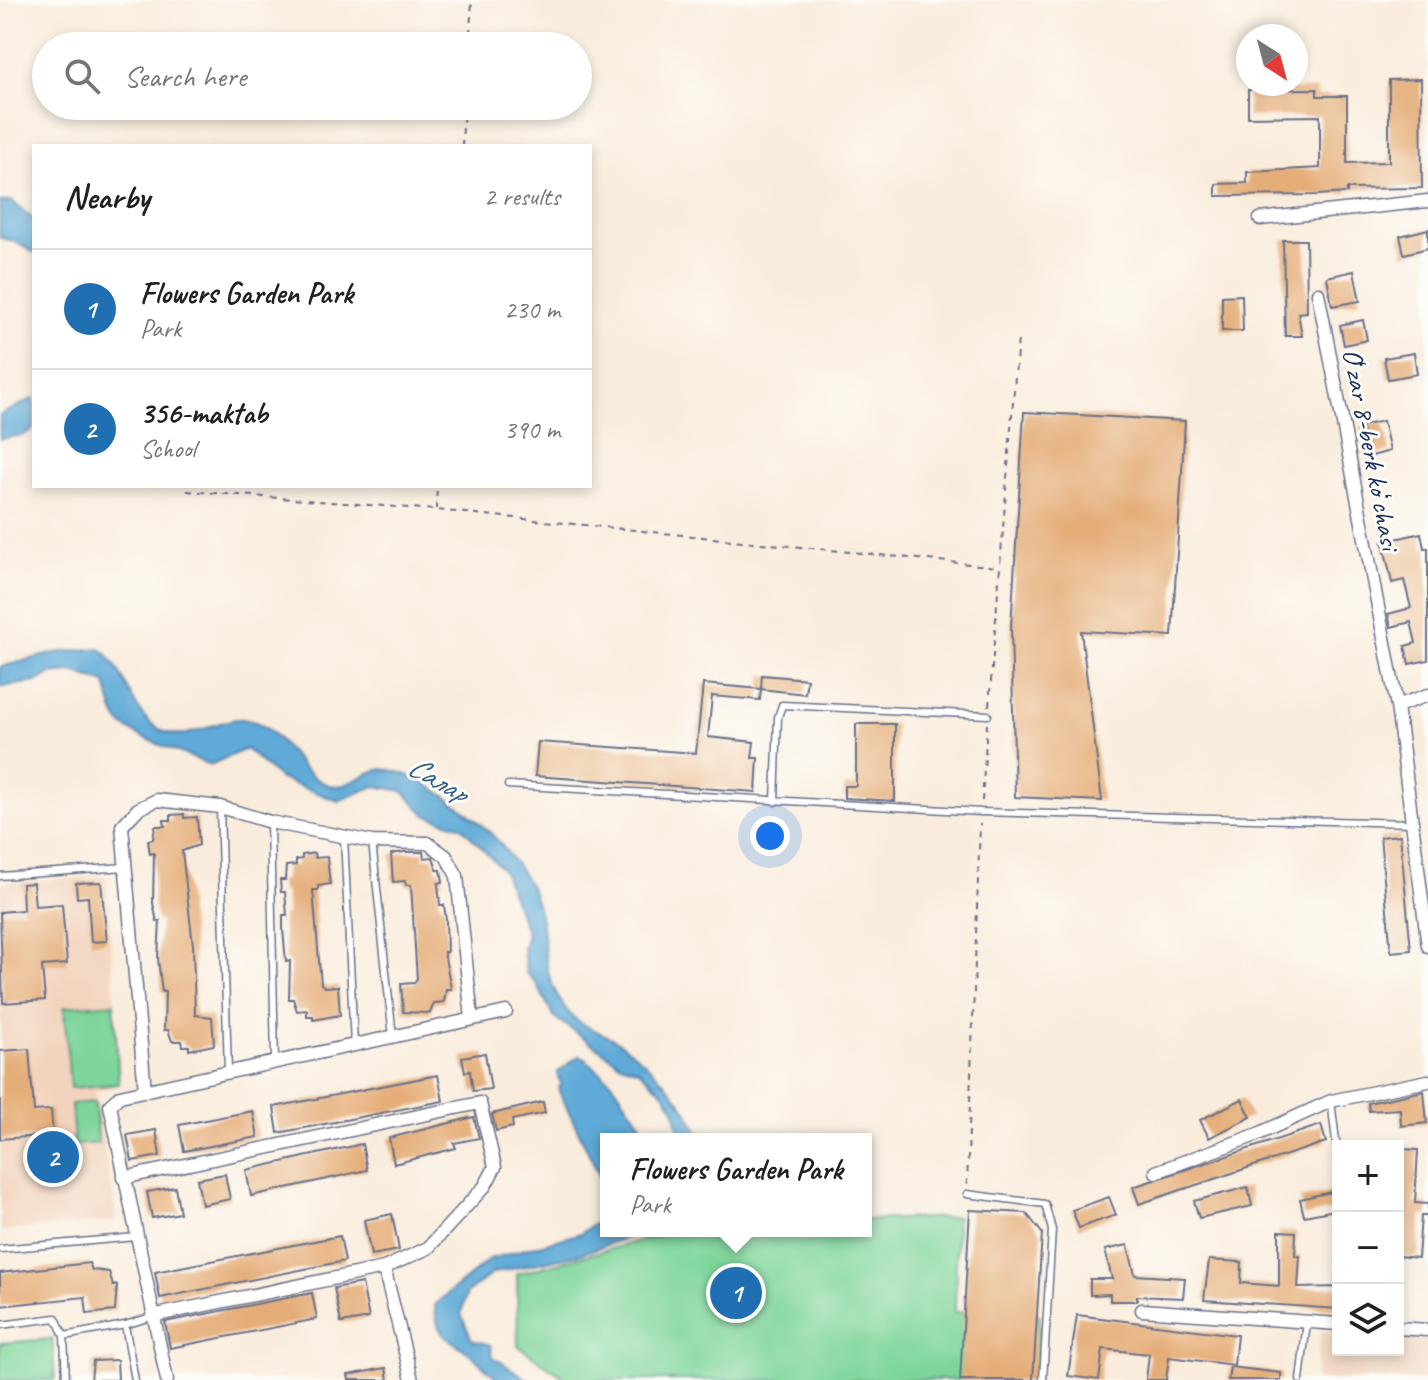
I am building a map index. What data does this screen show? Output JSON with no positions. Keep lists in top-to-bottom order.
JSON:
{
  "streets": {
    "street": ["Oʻzar 8-berk koʻchasi"]
  },
  "water": ["Салар"],
  "north": "bottom right",
  "page": {
    "search": "Search here",
    "heading": ["Nearby", "2 results"],
    "list": [
      {
        "mark": "1",
        "name": "Flowers Garden Park",
        "note": "Park",
        "value": "230 m"
      },
      {
        "mark": "2",
        "name": "356-maktab",
        "note": "School",
        "value": "390 m"
      }
    ],
    "pins": ["2", "1"],
    "popup": ["Flowers Garden Park", "Park"],
    "map_buttons": ["+", "−"]
  }
}
